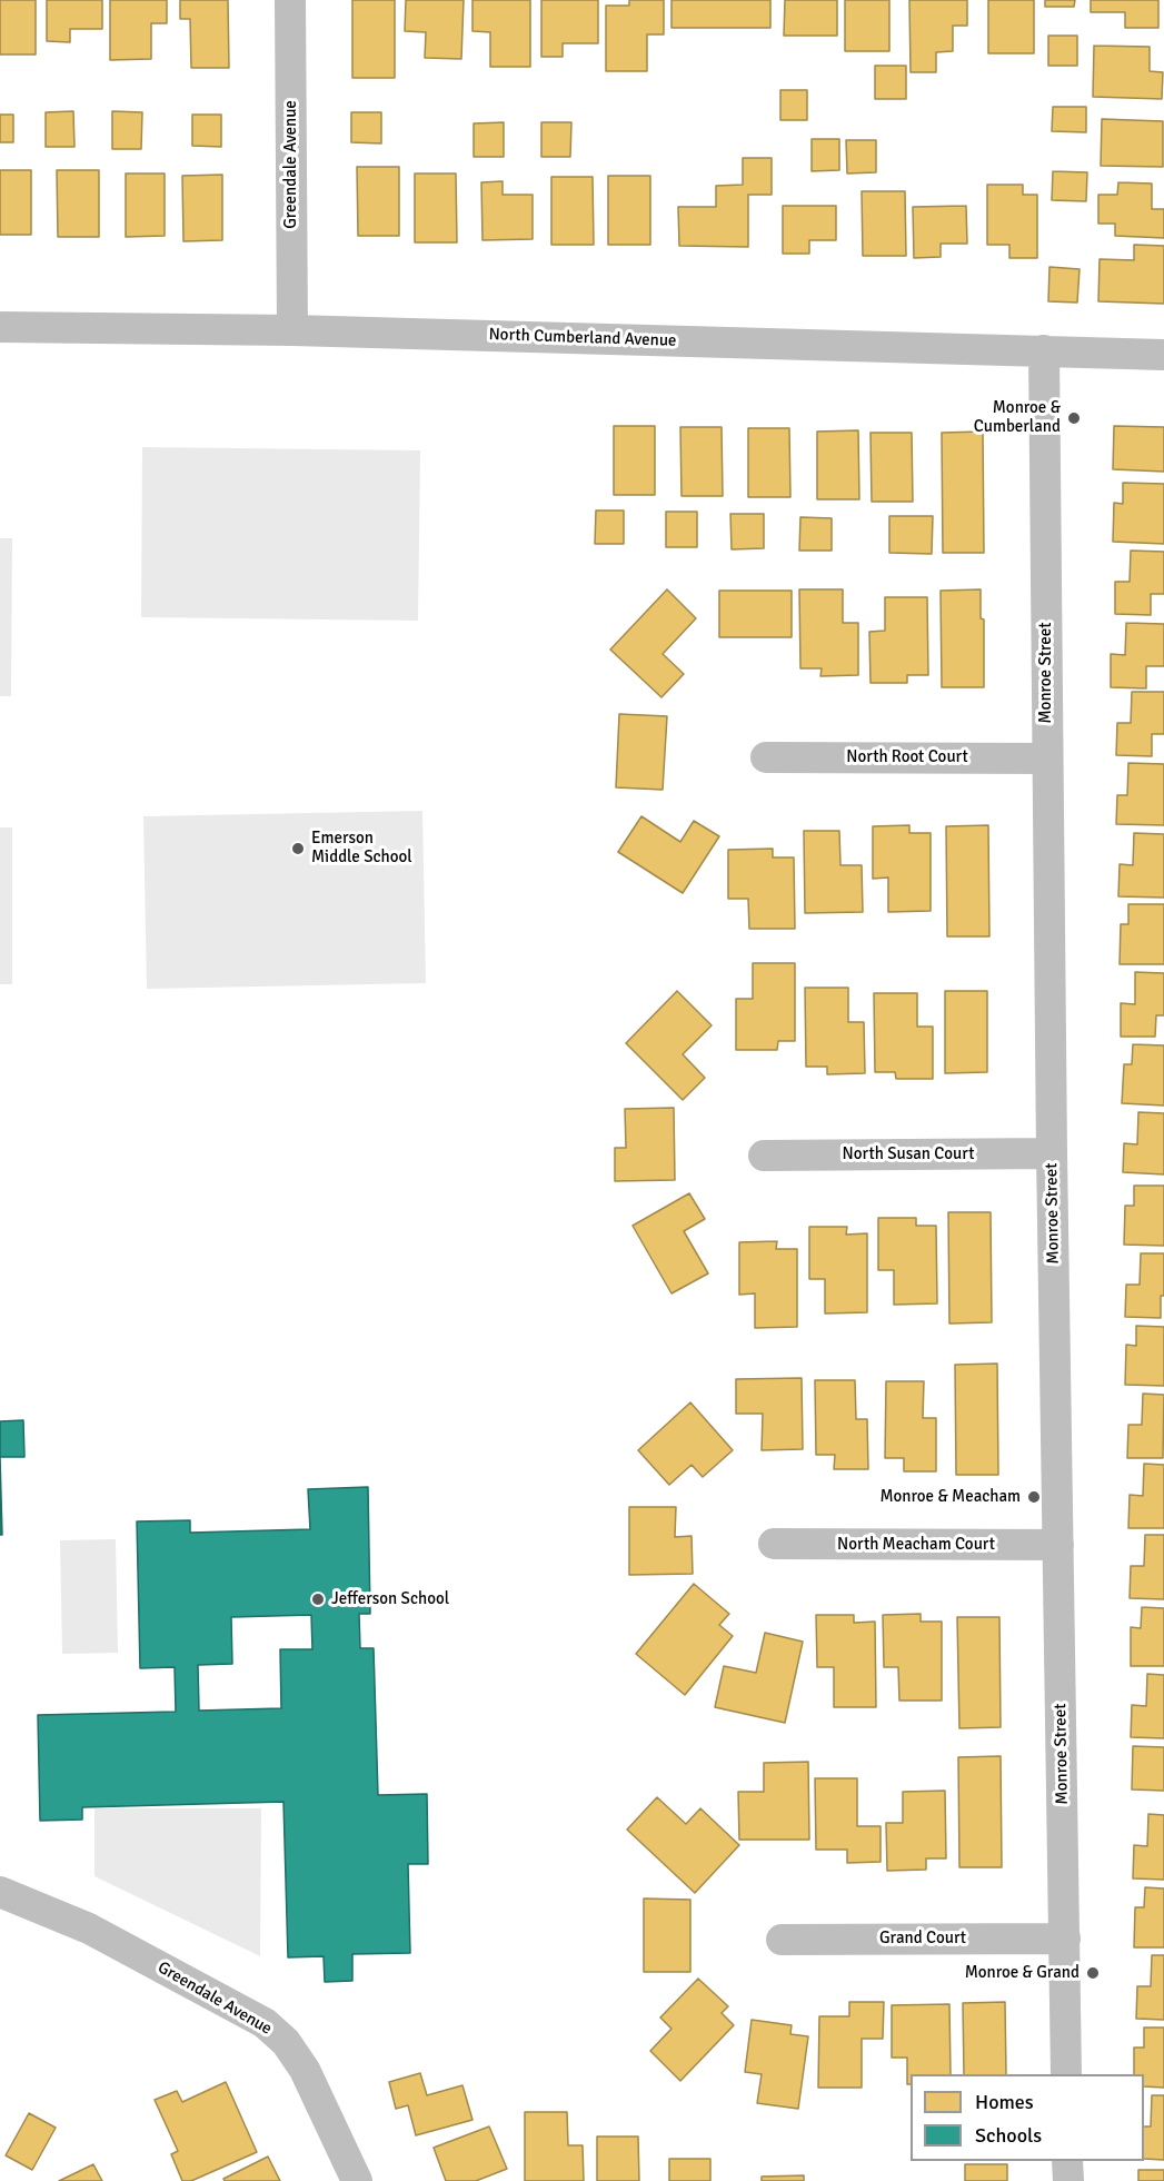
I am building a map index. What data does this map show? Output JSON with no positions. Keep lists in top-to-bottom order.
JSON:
{
  "streets": {
    "street": [
      "Greendale Avenue",
      "North Cumberland Avenue",
      "Monroe Street",
      "North Root Court",
      "North Susan Court",
      "North Meacham Court",
      "Grand Court"
    ]
  },
  "crossings": [
    ["Greendale Avenue", "North Cumberland Avenue"],
    ["North Cumberland Avenue", "Monroe Street"],
    ["Monroe Street", "North Root Court"],
    ["Monroe Street", "North Susan Court"],
    ["Monroe Street", "North Meacham Court"],
    ["Monroe Street", "Grand Court"]
  ],
  "places": [
    "Monroe & Cumberland",
    "Emerson Middle School",
    "Monroe & Meacham",
    "Jefferson School",
    "Monroe & Grand"
  ],
  "legend": ["Homes", "Schools"]
}
